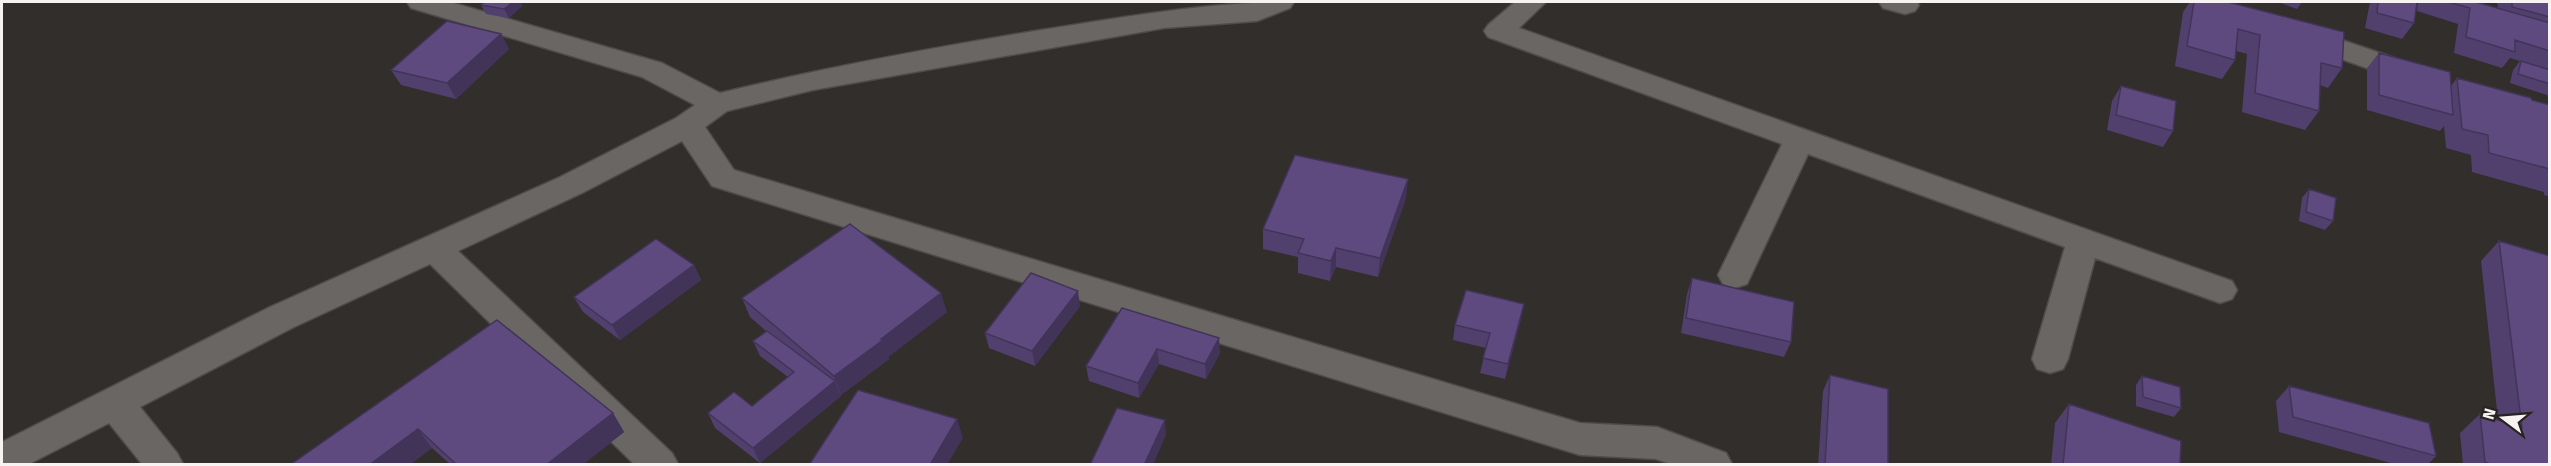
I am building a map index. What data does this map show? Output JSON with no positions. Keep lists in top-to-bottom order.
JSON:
{
  "north": "left"
}
